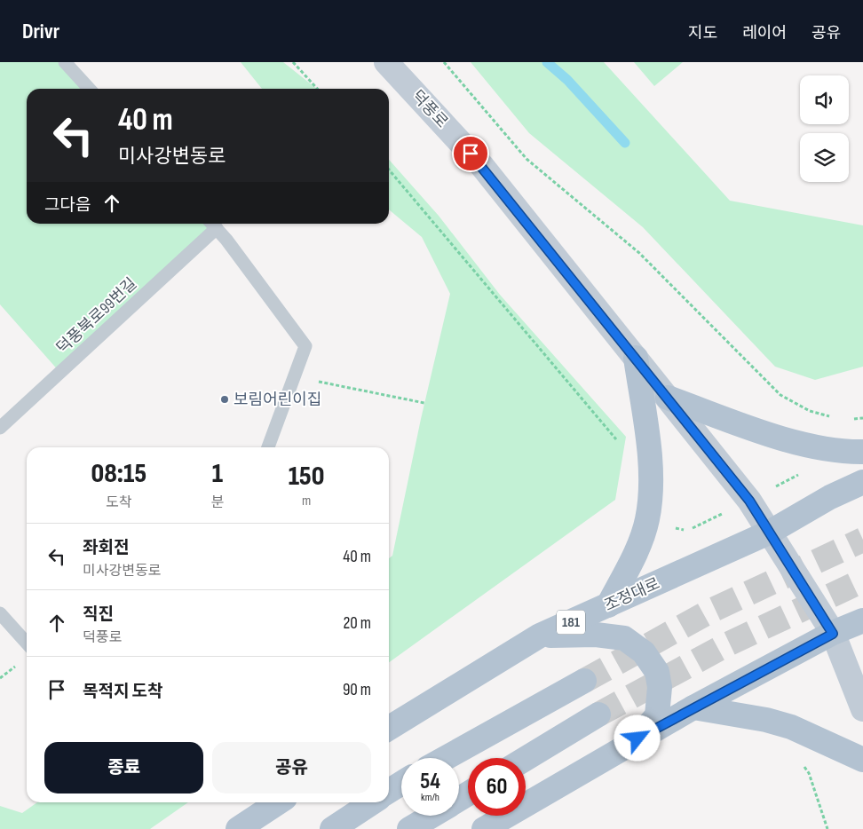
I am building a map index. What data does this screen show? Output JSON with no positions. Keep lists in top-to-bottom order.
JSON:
{
  "streets": {
    "main road": ["덕풍로", "조정대로", "181"],
    "lane": ["덕풍북로99번길"]
  },
  "crossings": [
    ["덕풍로", "조정대로"]
  ],
  "places": ["보림어린이집"],
  "page": {
    "header": "Drivr",
    "nav": ["지도", "레이어", "공유"],
    "turn": ["40 m", "미사강변동로"],
    "then": "그다음",
    "eta": [
      "08:15",
      "도착",
      "1",
      "분",
      "150",
      "m"
    ],
    "list": [
      {
        "name": "좌회전",
        "note": "미사강변동로",
        "value": "40 m"
      },
      {
        "name": "직진",
        "note": "덕풍로",
        "value": "20 m"
      },
      {
        "name": "목적지 도착",
        "value": "90 m"
      }
    ],
    "buttons": ["종료", "공유"],
    "speed": "54 km/h",
    "limit": "60"
  }
}
